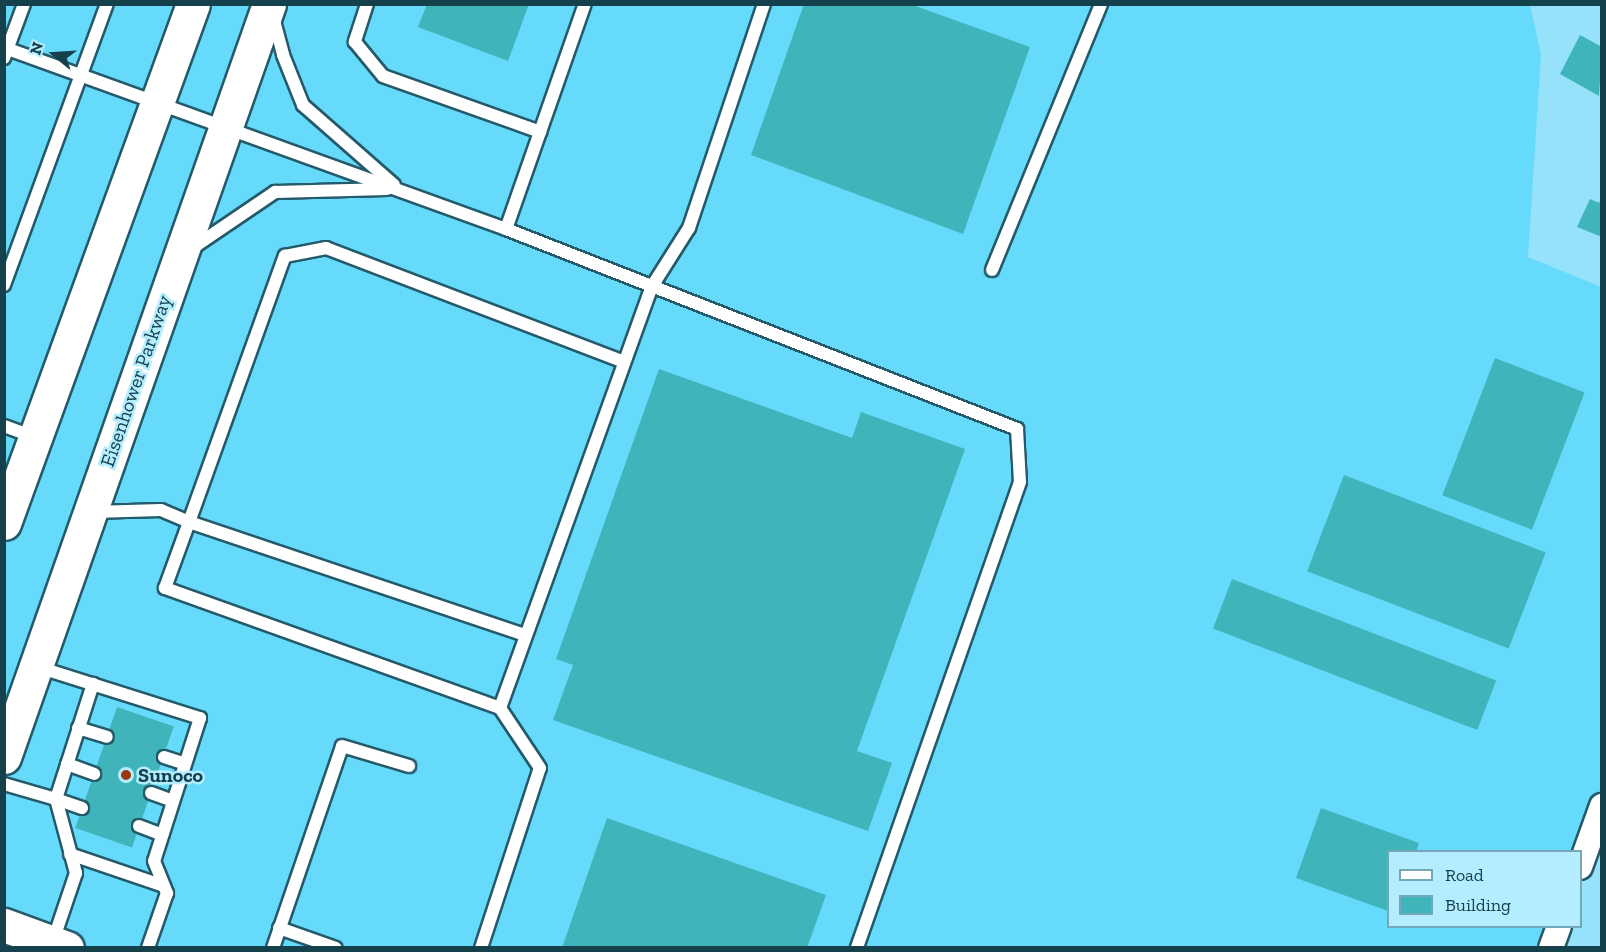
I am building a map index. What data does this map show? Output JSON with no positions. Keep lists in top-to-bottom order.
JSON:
{
  "streets": {
    "main road": ["Eisenhower Parkway"]
  },
  "places": ["Sunoco"],
  "legend": ["Road", "Building"],
  "north": "left"
}
